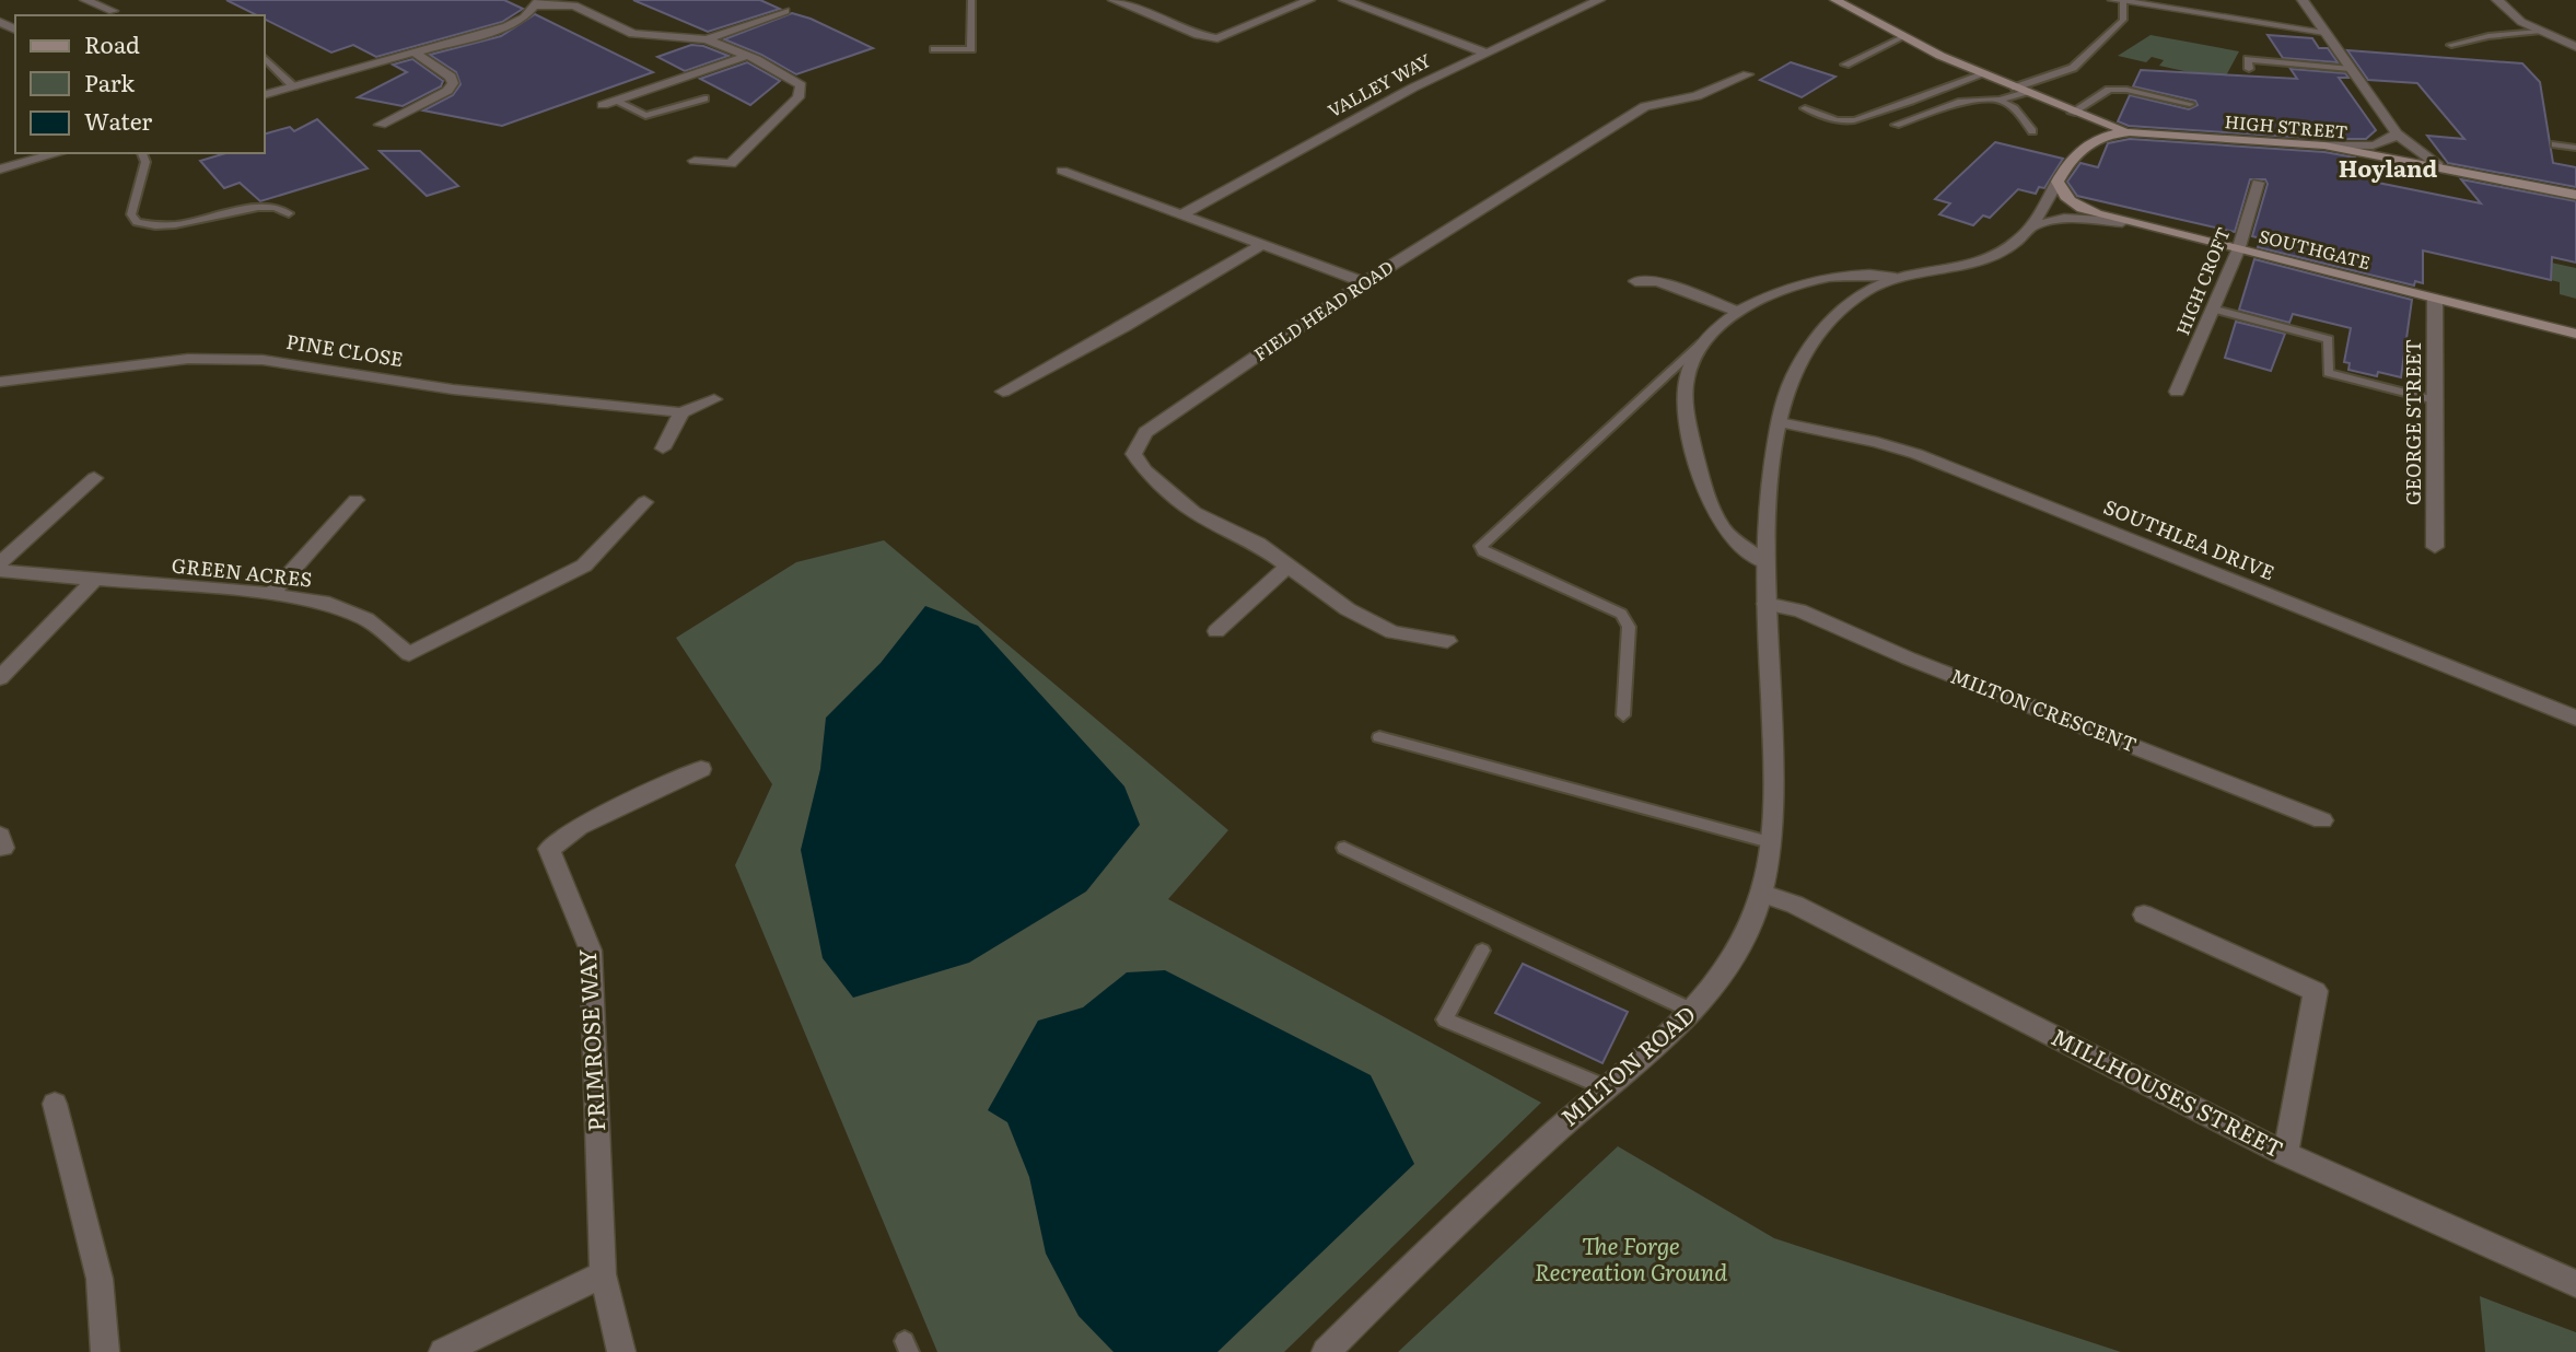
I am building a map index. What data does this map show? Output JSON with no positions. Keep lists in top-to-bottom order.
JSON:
{
  "streets": {
    "main road": ["HIGH STREET", "SOUTHGATE", "MILTON ROAD"],
    "street": [
      "VALLEY WAY",
      "HIGH CROFT",
      "FIELD HEAD ROAD",
      "PINE CLOSE",
      "GEORGE STREET",
      "SOUTHLEA DRIVE",
      "GREEN ACRES",
      "MILTON CRESCENT",
      "PRIMROSE WAY",
      "MILLHOUSES STREET"
    ]
  },
  "crossings": [
    ["SOUTHGATE", "HIGH CROFT"],
    ["SOUTHGATE", "GEORGE STREET"],
    ["SOUTHGATE", "MILTON ROAD"],
    ["SOUTHLEA DRIVE", "MILTON ROAD"],
    ["MILTON CRESCENT", "MILTON ROAD"],
    ["MILTON ROAD", "MILLHOUSES STREET"]
  ],
  "districts": ["Hoyland"],
  "parks": ["The Forge Recreation Ground"],
  "legend": ["Road", "Park", "Water"]
}
